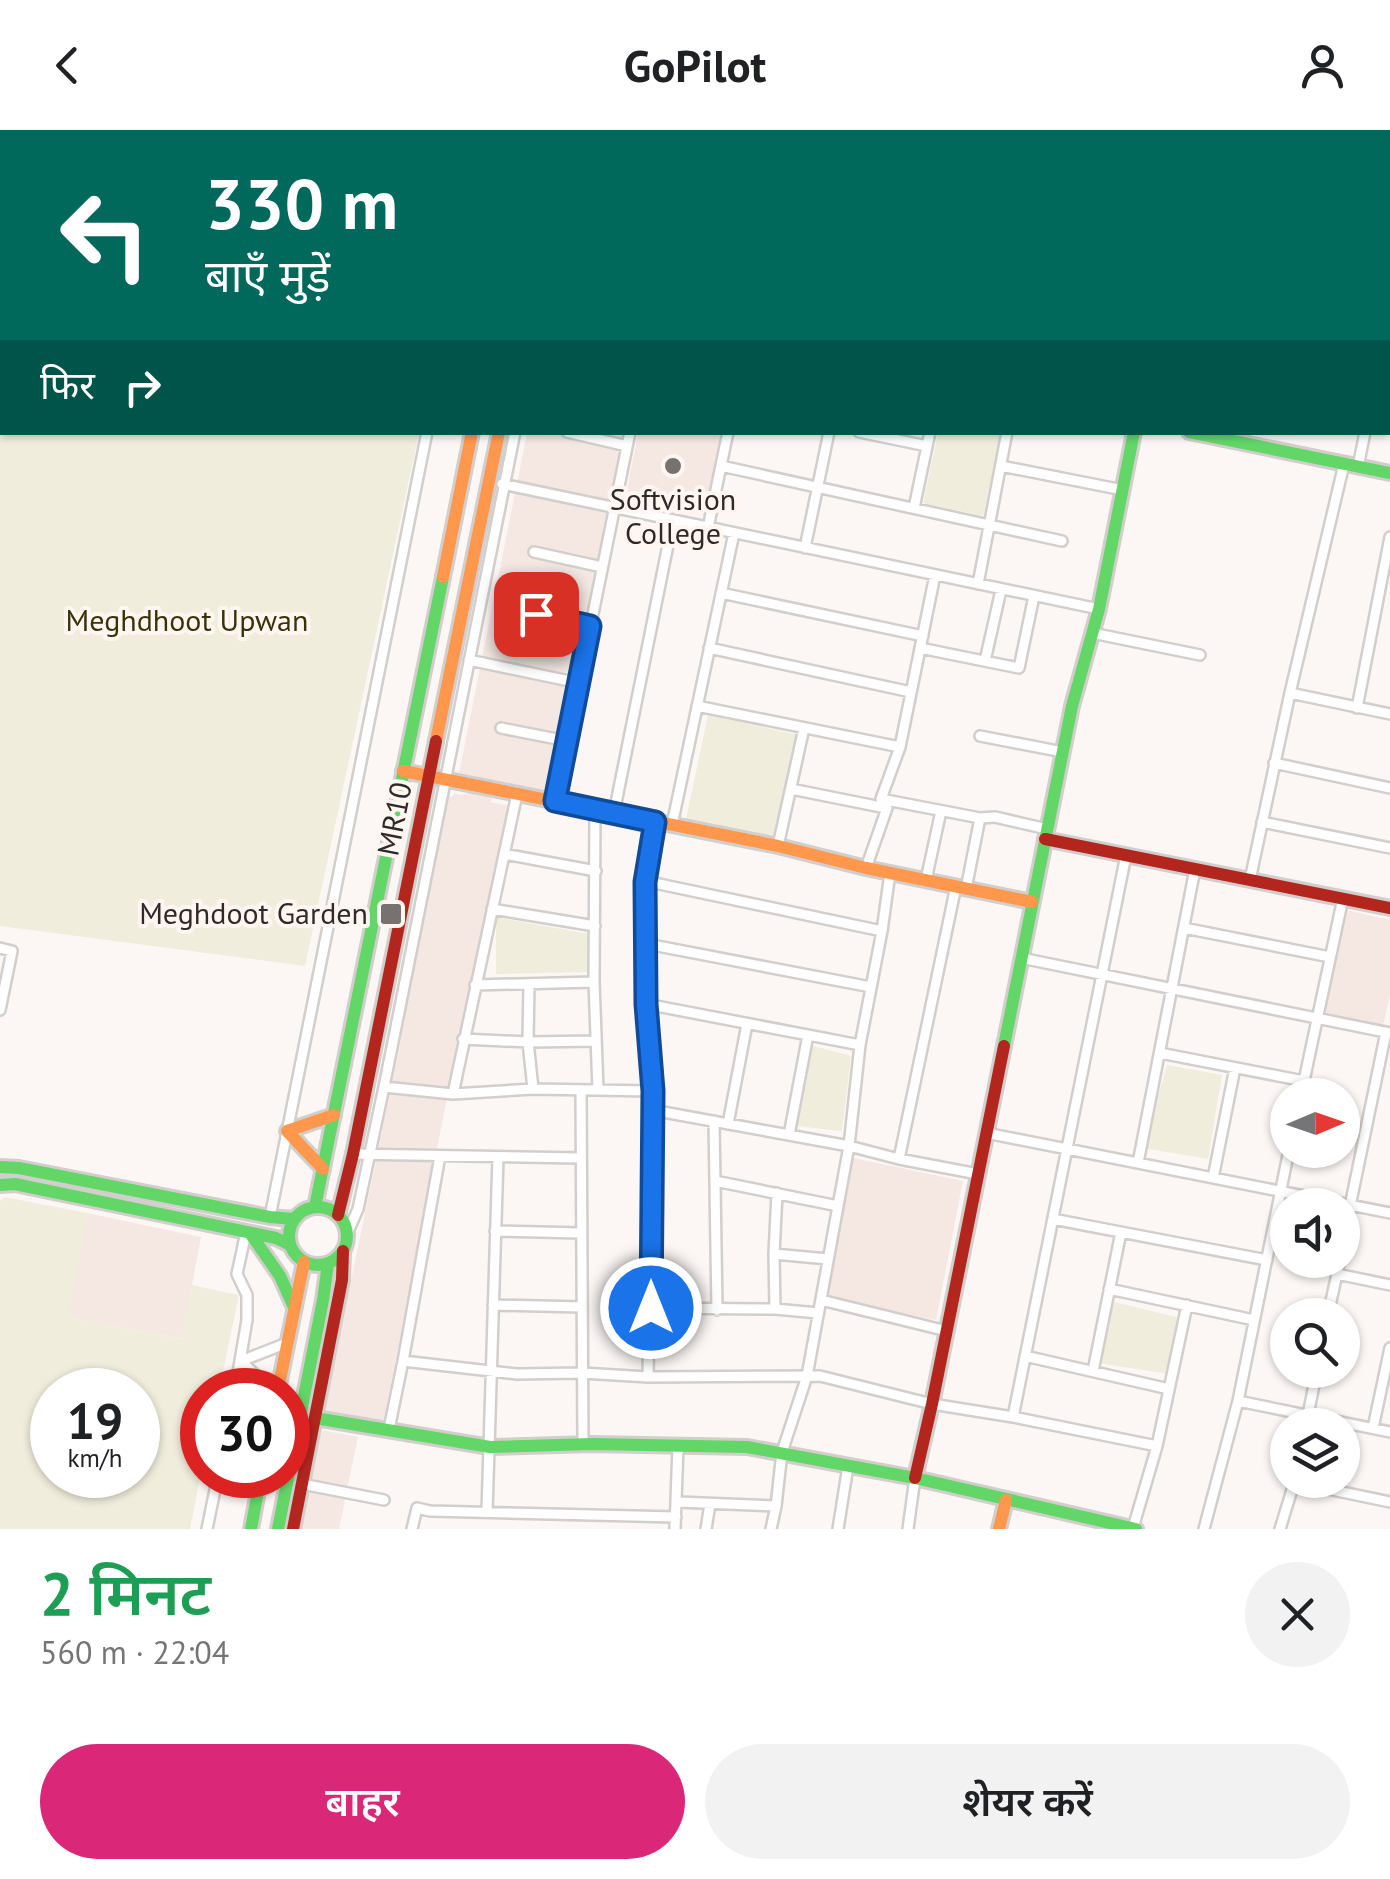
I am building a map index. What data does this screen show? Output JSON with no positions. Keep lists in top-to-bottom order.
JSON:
{
  "streets": {
    "street": ["MR10"]
  },
  "parks": ["Meghdhoot Upwan"],
  "places": {
    "other": ["Softvision College"],
    "transit": ["Meghdoot Garden"]
  },
  "north": "right",
  "page": {
    "header": "GoPilot",
    "turn": ["330 m", "बाएँ मुड़ें"],
    "then": "फिर",
    "speed": "19 km/h",
    "limit": "30",
    "heading": ["2 मिनट", "560 m · 22:04"],
    "buttons": ["बाहर", "शेयर करें"]
  }
}
